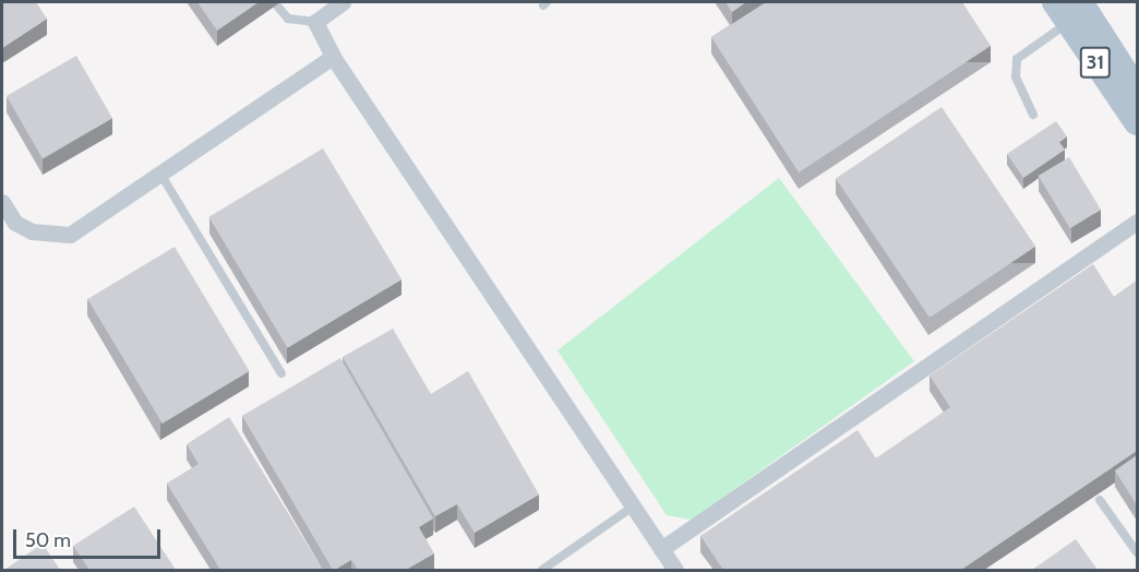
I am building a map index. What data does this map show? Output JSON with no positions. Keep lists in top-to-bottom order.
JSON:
{
  "streets": {
    "main road": ["31"]
  },
  "scale_bar": "50 m"
}
